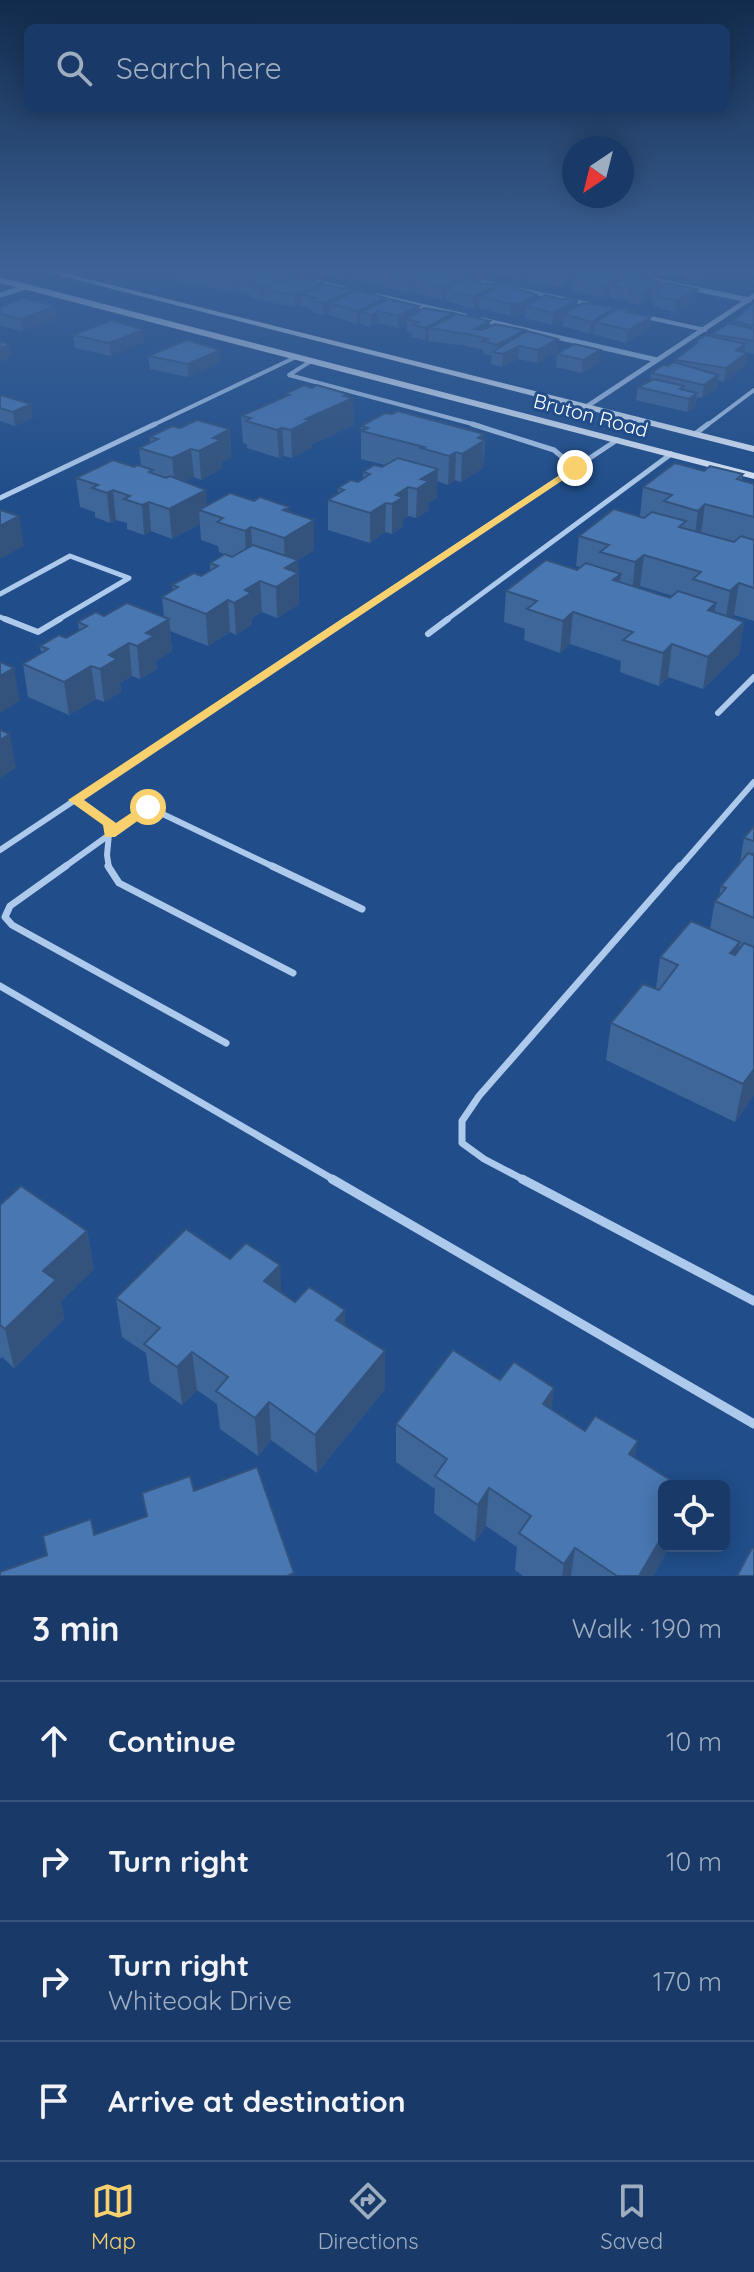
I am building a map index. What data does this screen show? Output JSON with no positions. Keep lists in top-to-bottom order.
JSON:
{
  "streets": {
    "main road": ["Bruton Road"]
  },
  "north": "bottom left",
  "page": {
    "search": "Search here",
    "heading": ["3 min", "Walk · 190 m"],
    "list": [
      ["Continue", "10 m"],
      ["Turn right", "10 m"],
      ["Turn right", "Whiteoak Drive", "170 m"],
      "Arrive at destination"
    ],
    "nav": ["Map", "Directions", "Saved"]
  }
}
